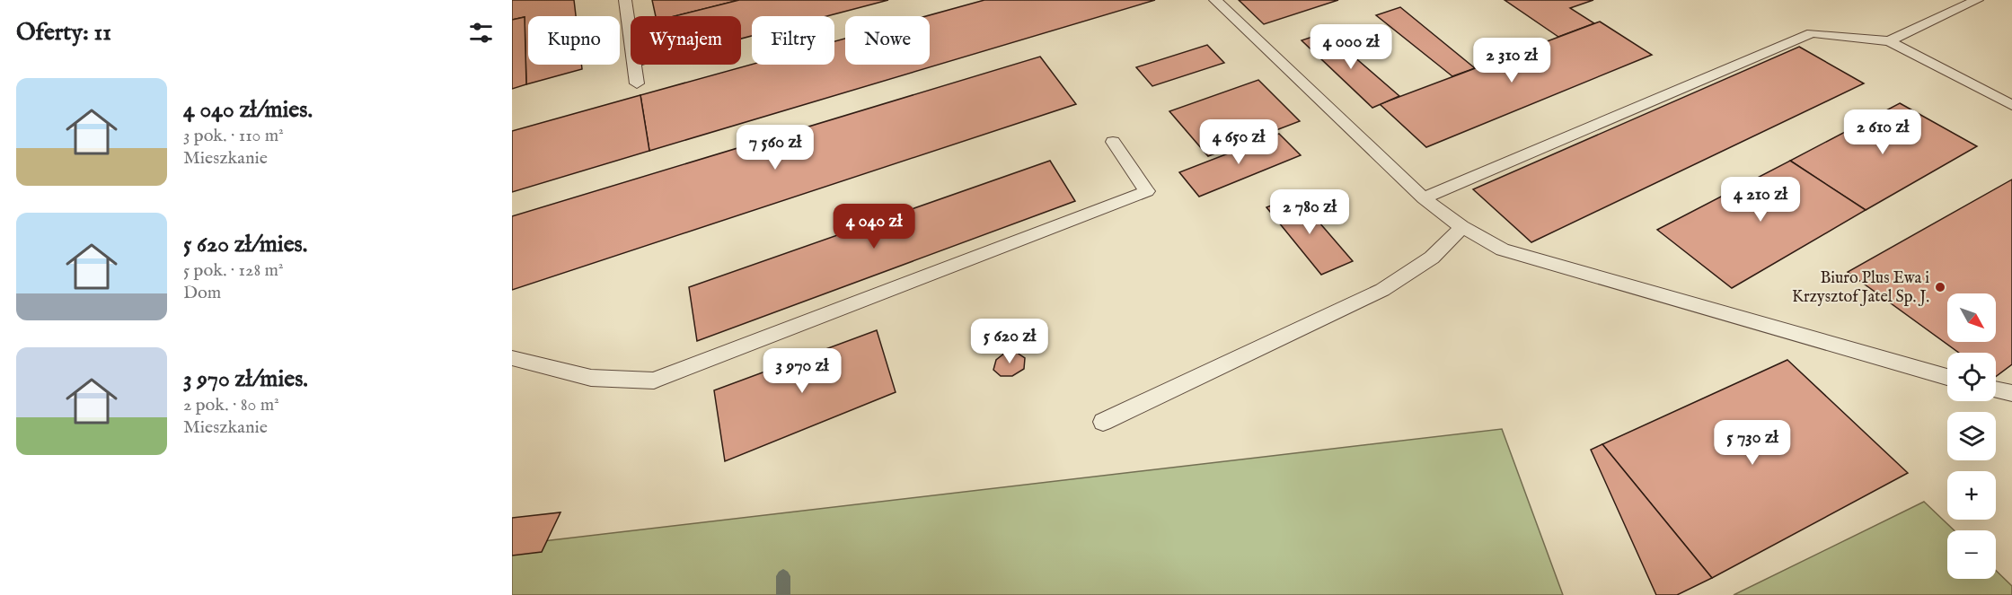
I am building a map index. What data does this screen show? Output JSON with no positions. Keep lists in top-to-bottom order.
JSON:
{
  "places": ["Biuro Plus Ewa i Krzysztof Jatel Sp. J."],
  "north": "bottom right",
  "page": {
    "heading": "Oferty: 11",
    "chip": [
      "Kupno",
      "Wynajem",
      "Filtry",
      "Nowe"
    ],
    "price": [
      "4 000 zł",
      "2 310 zł",
      "2 610 zł",
      "4 650 zł",
      "7 560 zł",
      "4 210 zł",
      "2 780 zł",
      "4 040 zł",
      "5 620 zł",
      "3 970 zł",
      "5 730 zł"
    ],
    "list": [
      {
        "name": "4 040 zł/mies.",
        "note": "3 pok. · 110 m² · Mieszkanie"
      },
      {
        "name": "5 620 zł/mies.",
        "note": "5 pok. · 128 m² · Dom"
      },
      {
        "name": "3 970 zł/mies.",
        "note": "2 pok. · 80 m² · Mieszkanie"
      }
    ],
    "map_buttons": ["+", "−"]
  }
}
